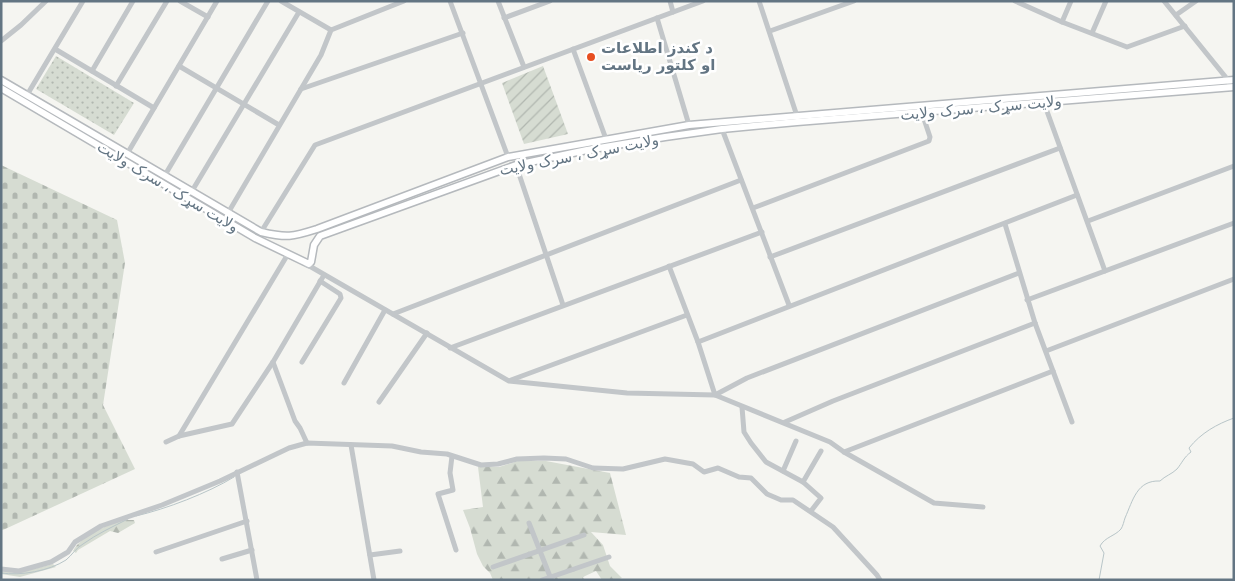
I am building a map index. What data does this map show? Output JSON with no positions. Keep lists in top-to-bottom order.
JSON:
{
  "streets": {
    "main road": ["ولایت سړک ، سرک ولایت"]
  },
  "places": ["د کندز اطلاعات او کلتور ریاست"]
}
